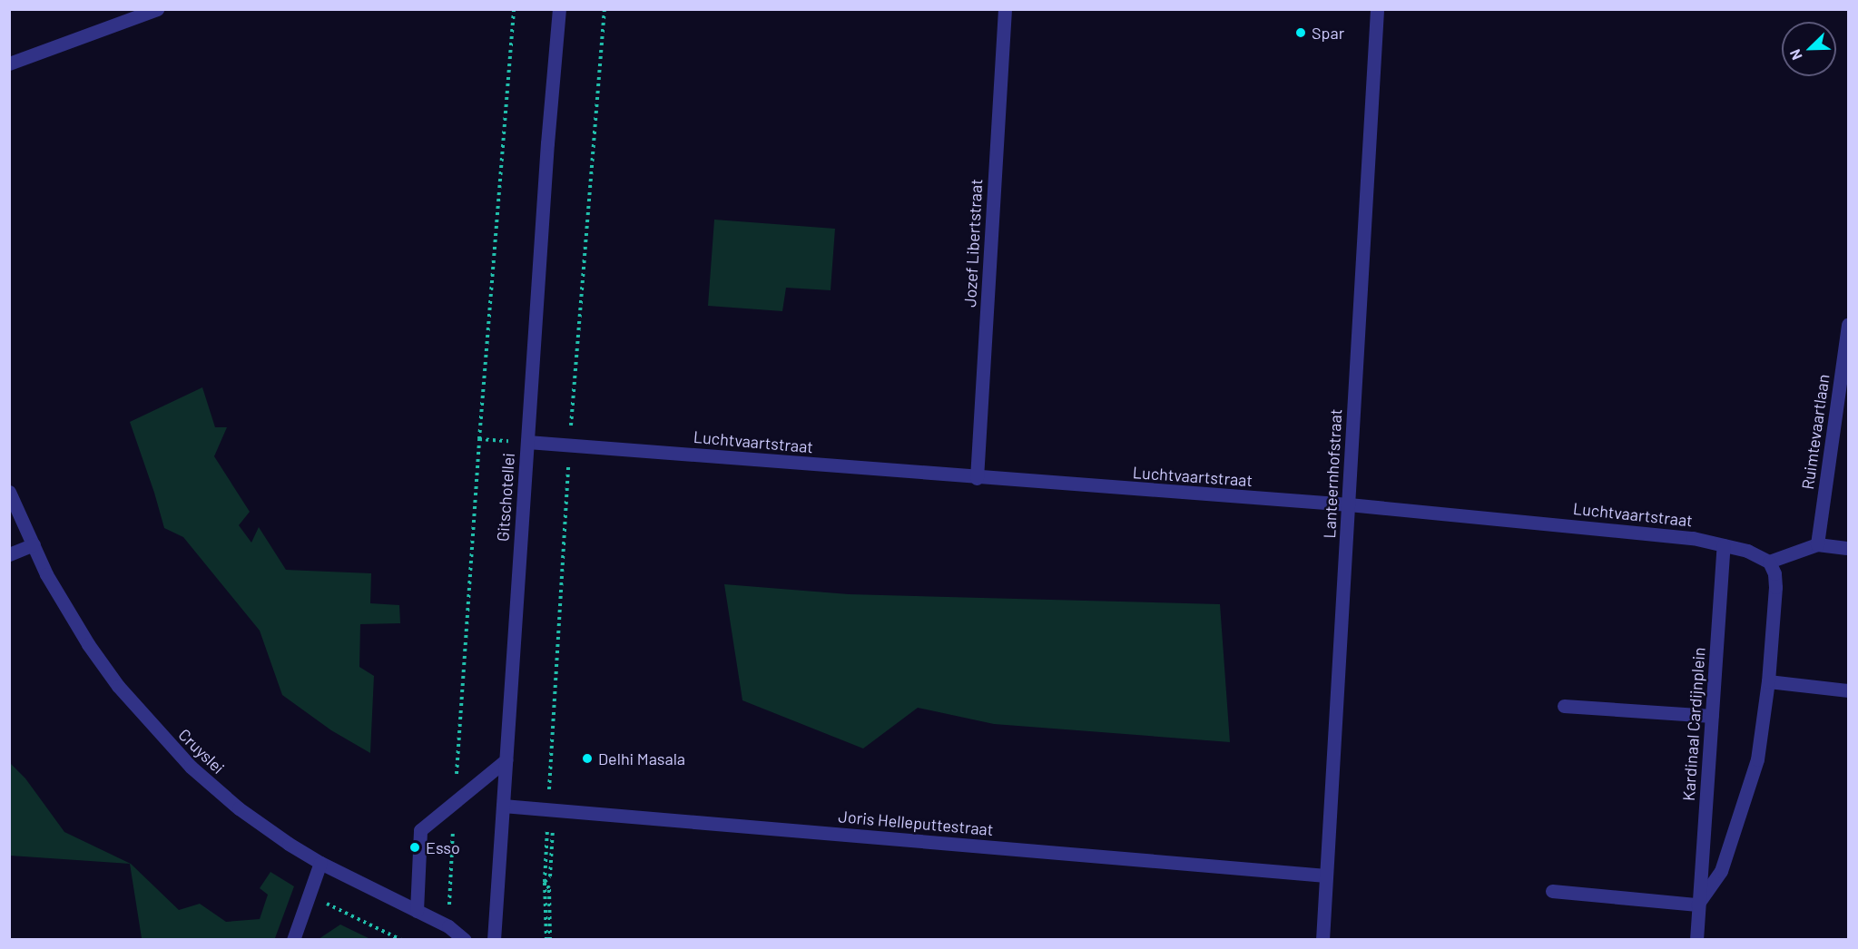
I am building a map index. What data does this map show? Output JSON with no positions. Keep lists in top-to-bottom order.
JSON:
{
  "streets": {
    "street": [
      "Jozef Libertstraat",
      "Ruimtevaartlaan",
      "Luchtvaartstraat",
      "Lanteernhofstraat",
      "Gitschotellei",
      "Kardinaal Cardijnplein",
      "Cruyslei",
      "Joris Helleputtestraat"
    ]
  },
  "crossings": [
    ["Jozef Libertstraat", "Luchtvaartstraat"],
    ["Luchtvaartstraat", "Lanteernhofstraat"],
    ["Luchtvaartstraat", "Gitschotellei"],
    ["Luchtvaartstraat", "Kardinaal Cardijnplein"],
    ["Lanteernhofstraat", "Joris Helleputtestraat"],
    ["Gitschotellei", "Joris Helleputtestraat"]
  ],
  "places": ["Spar", "Delhi Masala", "Esso"],
  "north": "bottom left"
}
